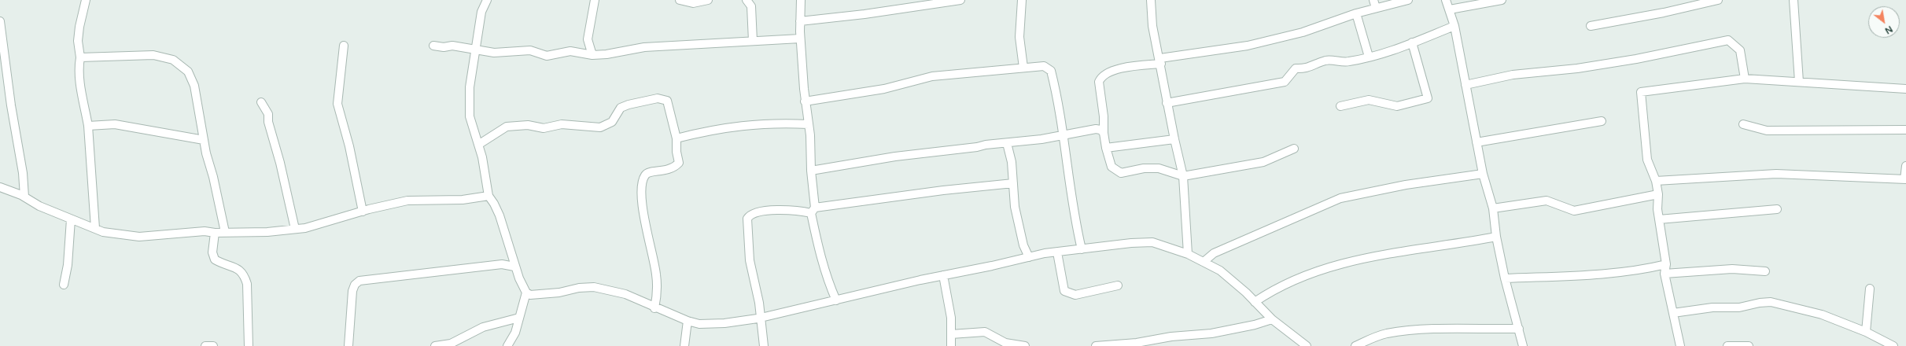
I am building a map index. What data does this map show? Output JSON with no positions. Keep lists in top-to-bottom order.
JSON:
{
  "north": "bottom right"
}
